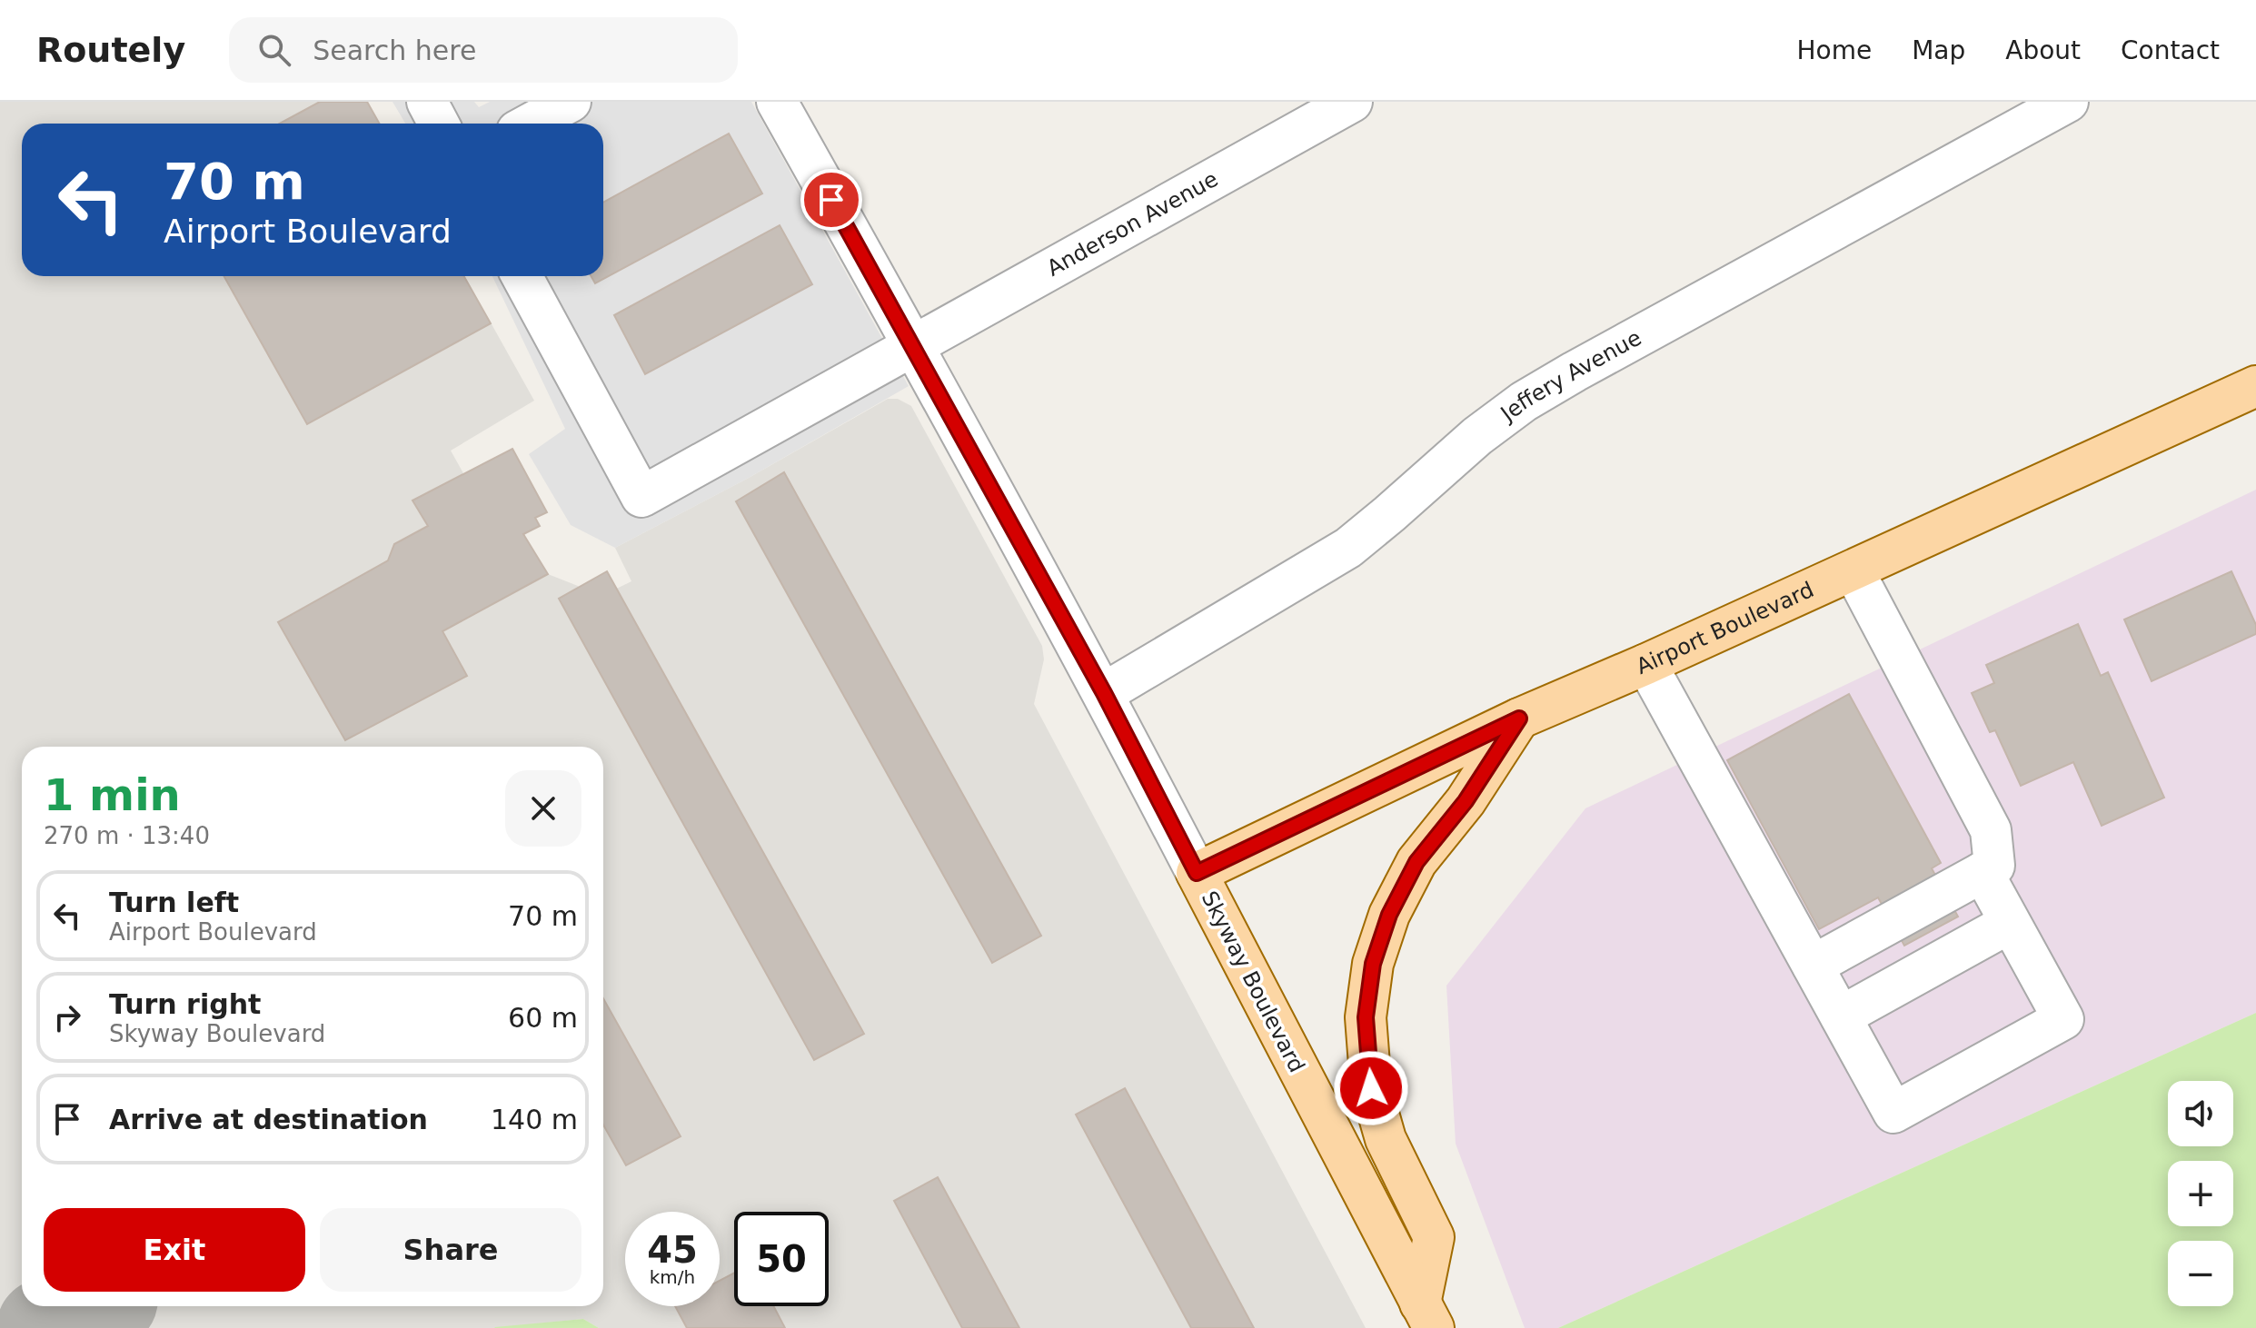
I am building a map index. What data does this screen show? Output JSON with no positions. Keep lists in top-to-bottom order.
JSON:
{
  "streets": {
    "main road": ["Airport Boulevard", "Skyway Boulevard"],
    "street": ["Anderson Avenue", "Jeffery Avenue"]
  },
  "crossings": [
    ["Anderson Avenue", "Skyway Boulevard"],
    ["Jeffery Avenue", "Skyway Boulevard"],
    ["Airport Boulevard", "Skyway Boulevard"]
  ],
  "page": {
    "header": "Routely",
    "search": "Search here",
    "nav": [
      "Home",
      "Map",
      "About",
      "Contact"
    ],
    "turn": ["70 m", "Airport Boulevard"],
    "heading": ["1 min", "270 m · 13:40"],
    "list": [
      {
        "name": "Turn left",
        "note": "Airport Boulevard",
        "value": "70 m"
      },
      {
        "name": "Turn right",
        "note": "Skyway Boulevard",
        "value": "60 m"
      },
      {
        "name": "Arrive at destination",
        "value": "140 m"
      }
    ],
    "map_buttons": ["+", "−"],
    "buttons": ["Exit", "Share"],
    "speed": "45 km/h",
    "limit": "50"
  }
}
